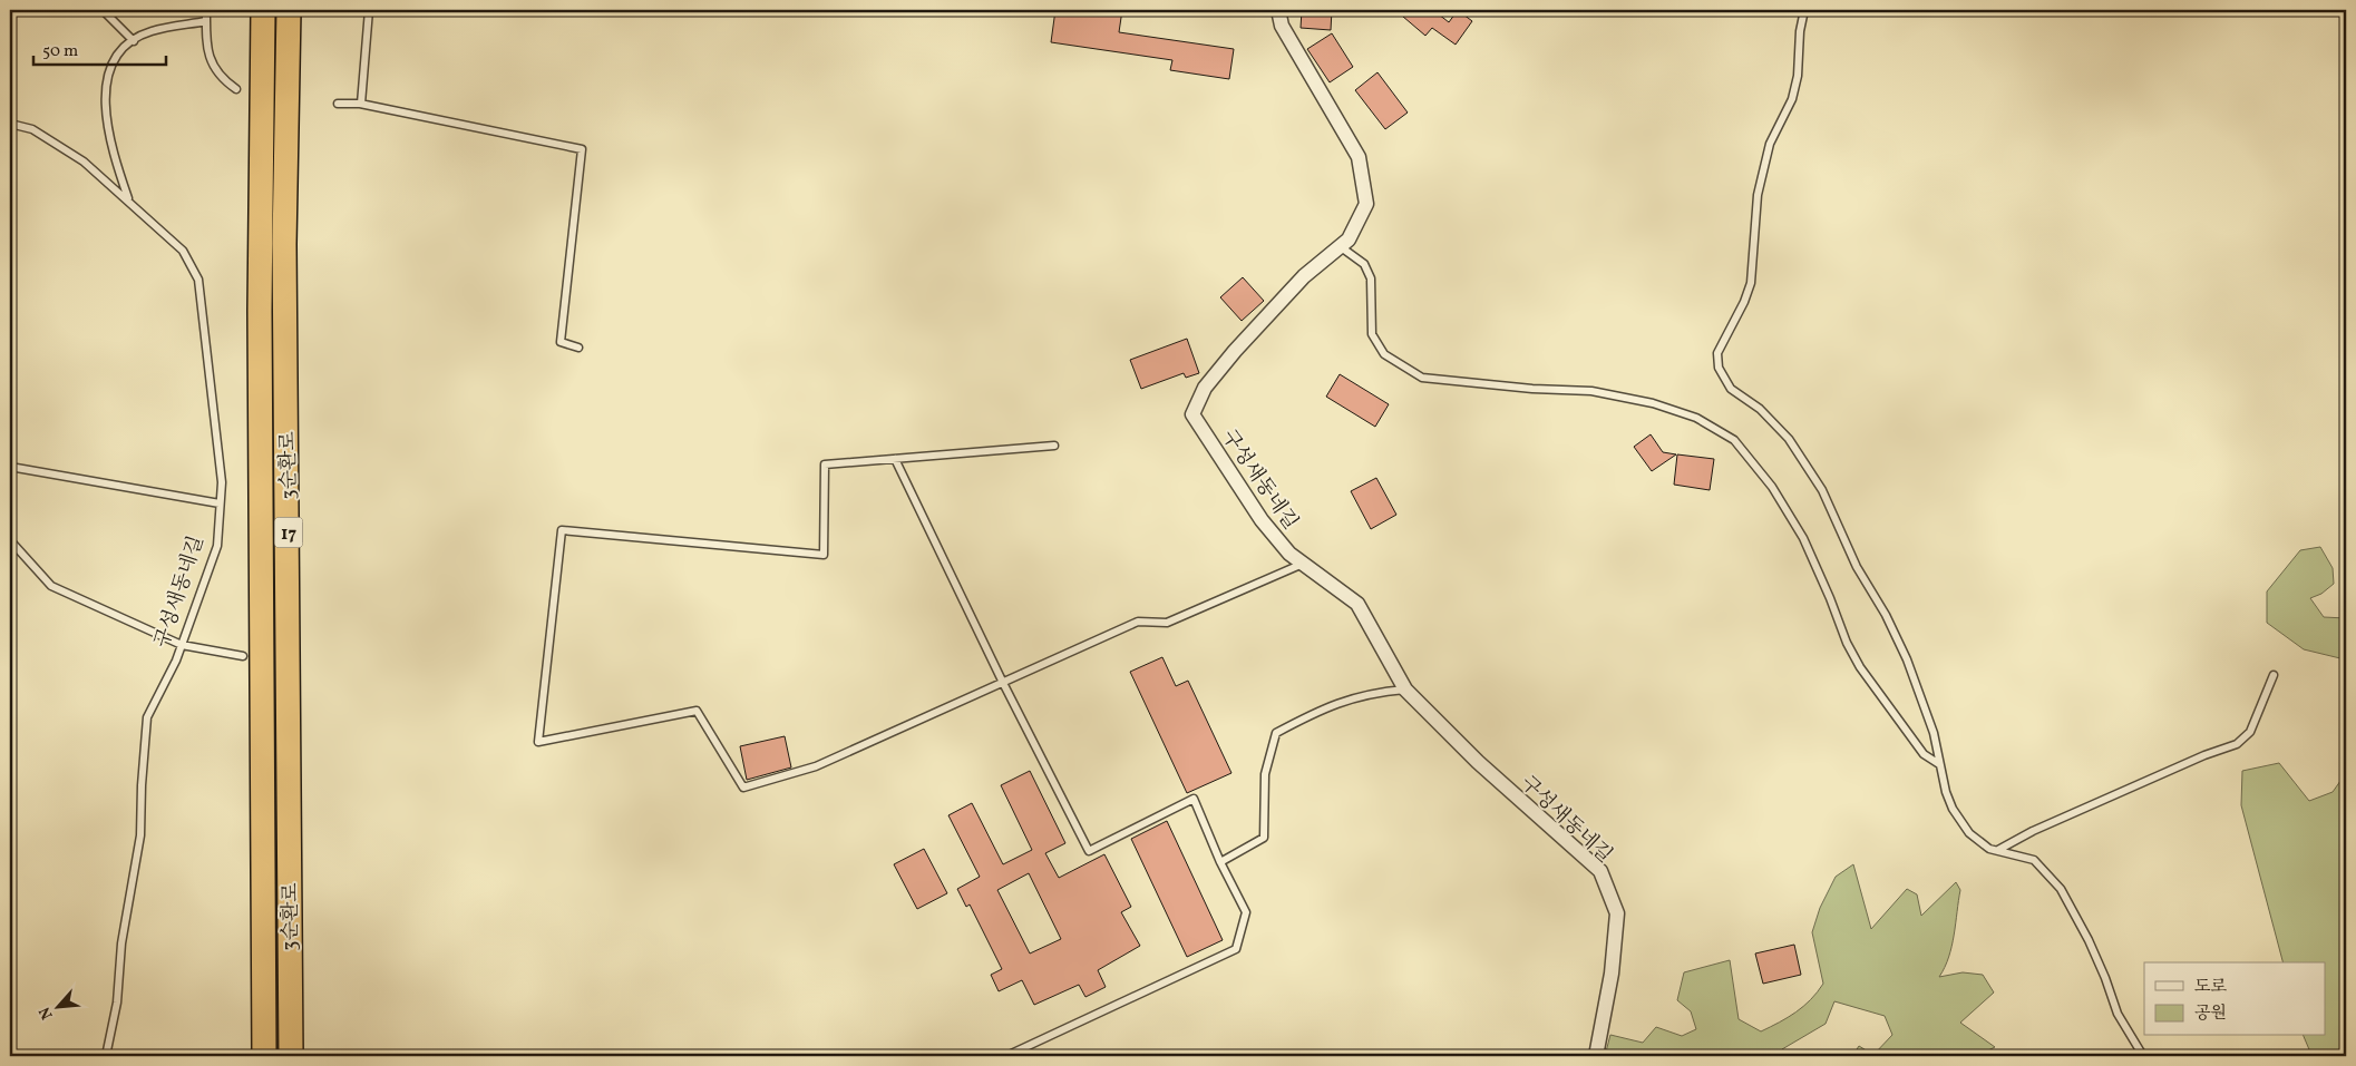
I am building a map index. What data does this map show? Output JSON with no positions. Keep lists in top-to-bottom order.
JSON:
{
  "streets": {
    "highway": ["3순환로", "17"],
    "street": ["구성새동네길"]
  },
  "legend": ["도로", "공원"],
  "scale_bar": "50 m",
  "north": "bottom left"
}
